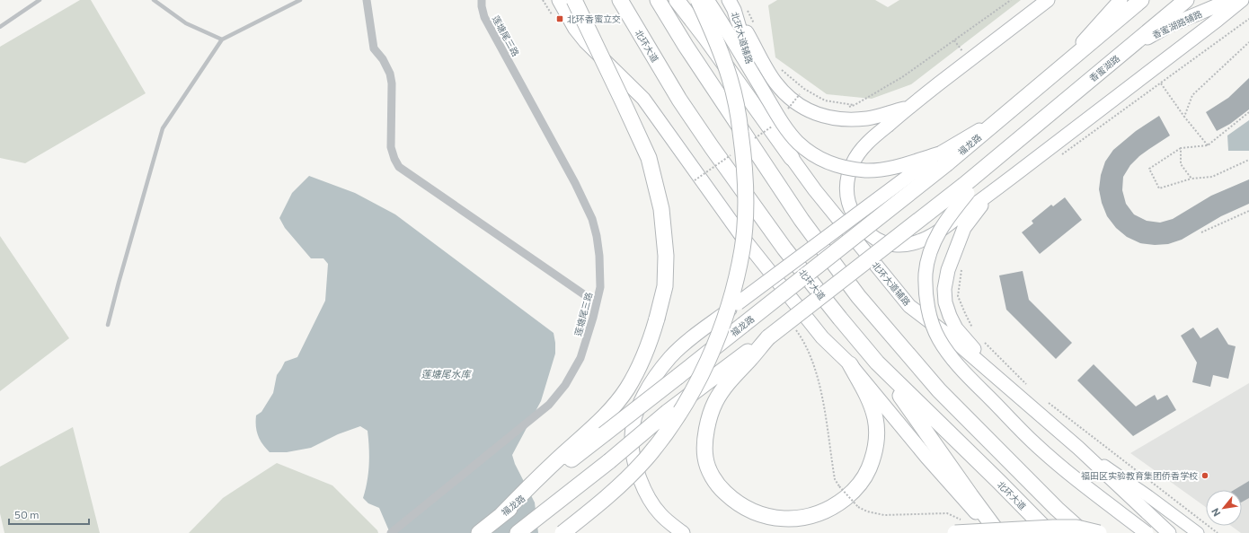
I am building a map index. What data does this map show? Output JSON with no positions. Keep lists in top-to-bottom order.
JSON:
{
  "streets": {
    "highway": ["北环大道", "香蜜湖路", "福龙路"],
    "main road": ["香蜜湖路辅路", "北环大道辅路"],
    "street": ["莲塘尾三路"]
  },
  "crossings": [
    ["香蜜湖路辅路", "香蜜湖路"]
  ],
  "water": ["莲塘尾水库"],
  "places": {
    "transit": ["北环香蜜立交"],
    "other": ["福田区实验教育集团侨香学校"]
  },
  "scale_bar": "50 m",
  "north": "bottom left"
}
